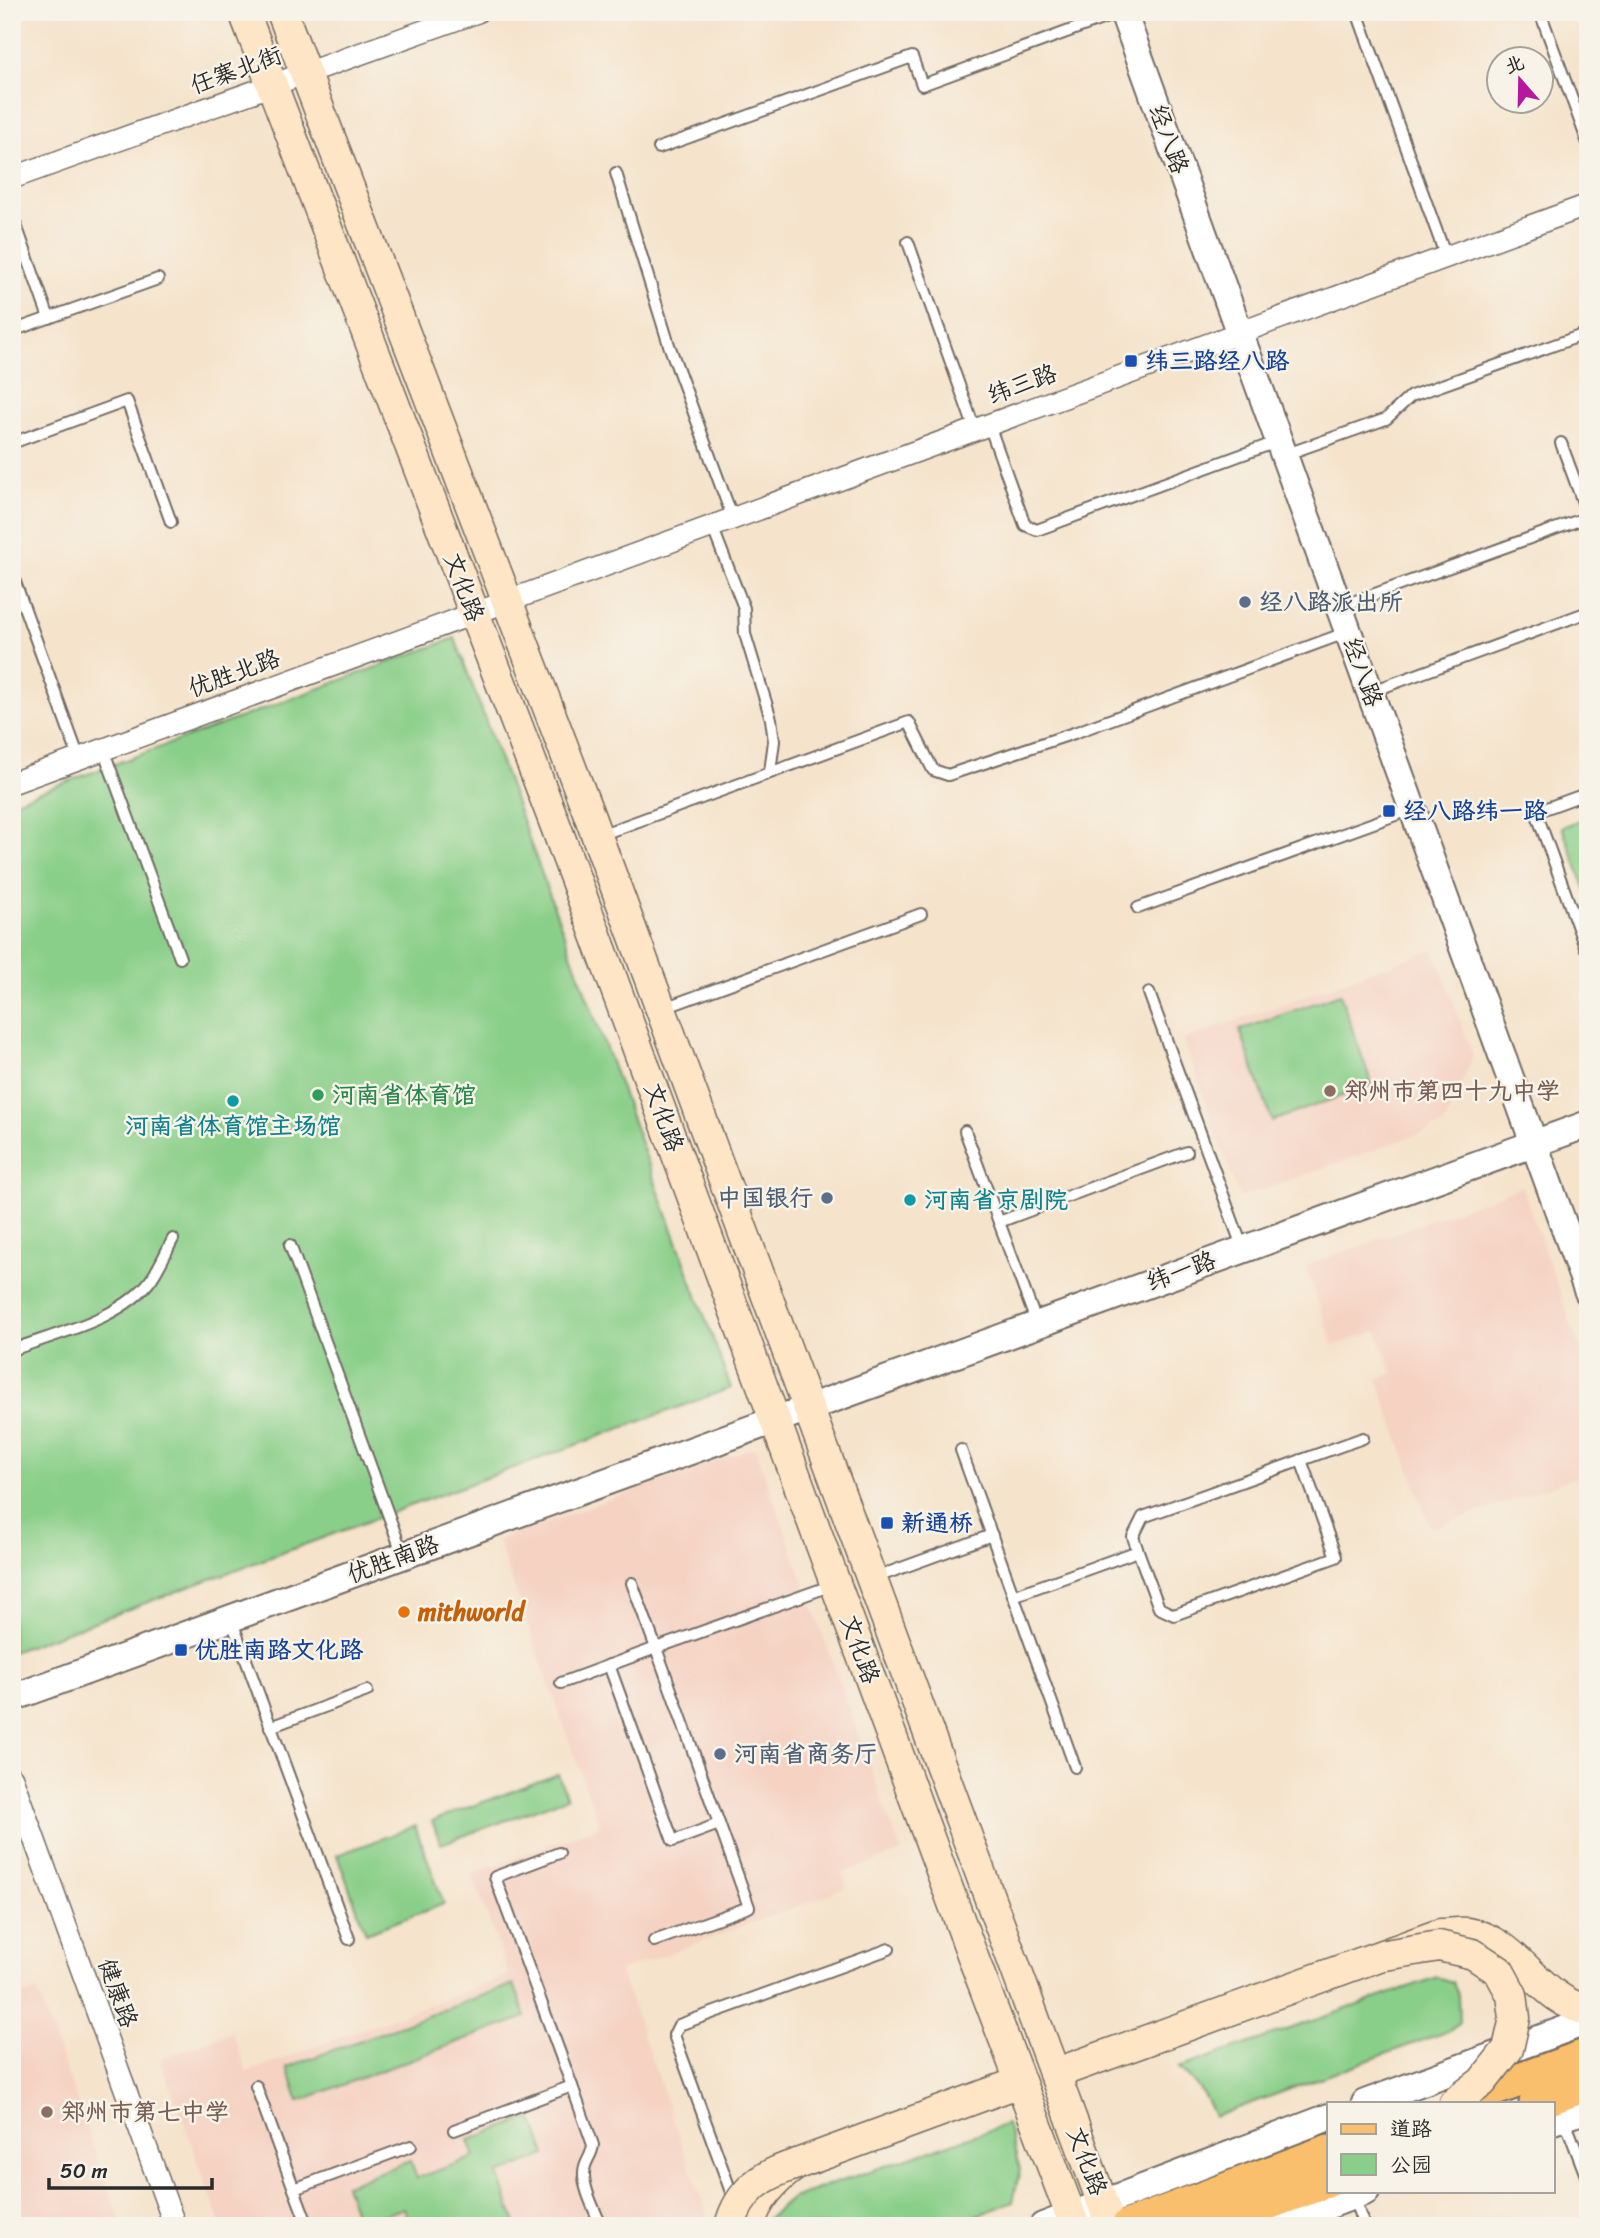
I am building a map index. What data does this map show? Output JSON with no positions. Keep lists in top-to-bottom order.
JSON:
{
  "streets": {
    "main road": ["文化路"],
    "street": [
      "任寨北街",
      "经八路",
      "纬三路",
      "优胜北路",
      "纬一路",
      "优胜南路",
      "健康路"
    ]
  },
  "crossings": [
    ["任寨北街", "文化路"],
    ["经八路", "纬三路"],
    ["经八路", "纬一路"],
    ["纬三路", "文化路"],
    ["纬三路", "优胜北路"],
    ["文化路", "优胜北路"],
    ["文化路", "纬一路"],
    ["文化路", "优胜南路"],
    ["纬一路", "优胜南路"]
  ],
  "places": {
    "transit": [
      "纬三路经八路",
      "经八路纬一路",
      "新通桥",
      "优胜南路文化路"
    ],
    "other": [
      "经八路派出所",
      "郑州市第四十九中学",
      "河南省体育馆",
      "河南省体育馆主场馆",
      "中国银行",
      "河南省京剧院",
      "mithworld",
      "河南省商务厅",
      "郑州市第七中学"
    ]
  },
  "legend": ["道路", "公园"],
  "scale_bar": "50 m",
  "north": "top"
}
